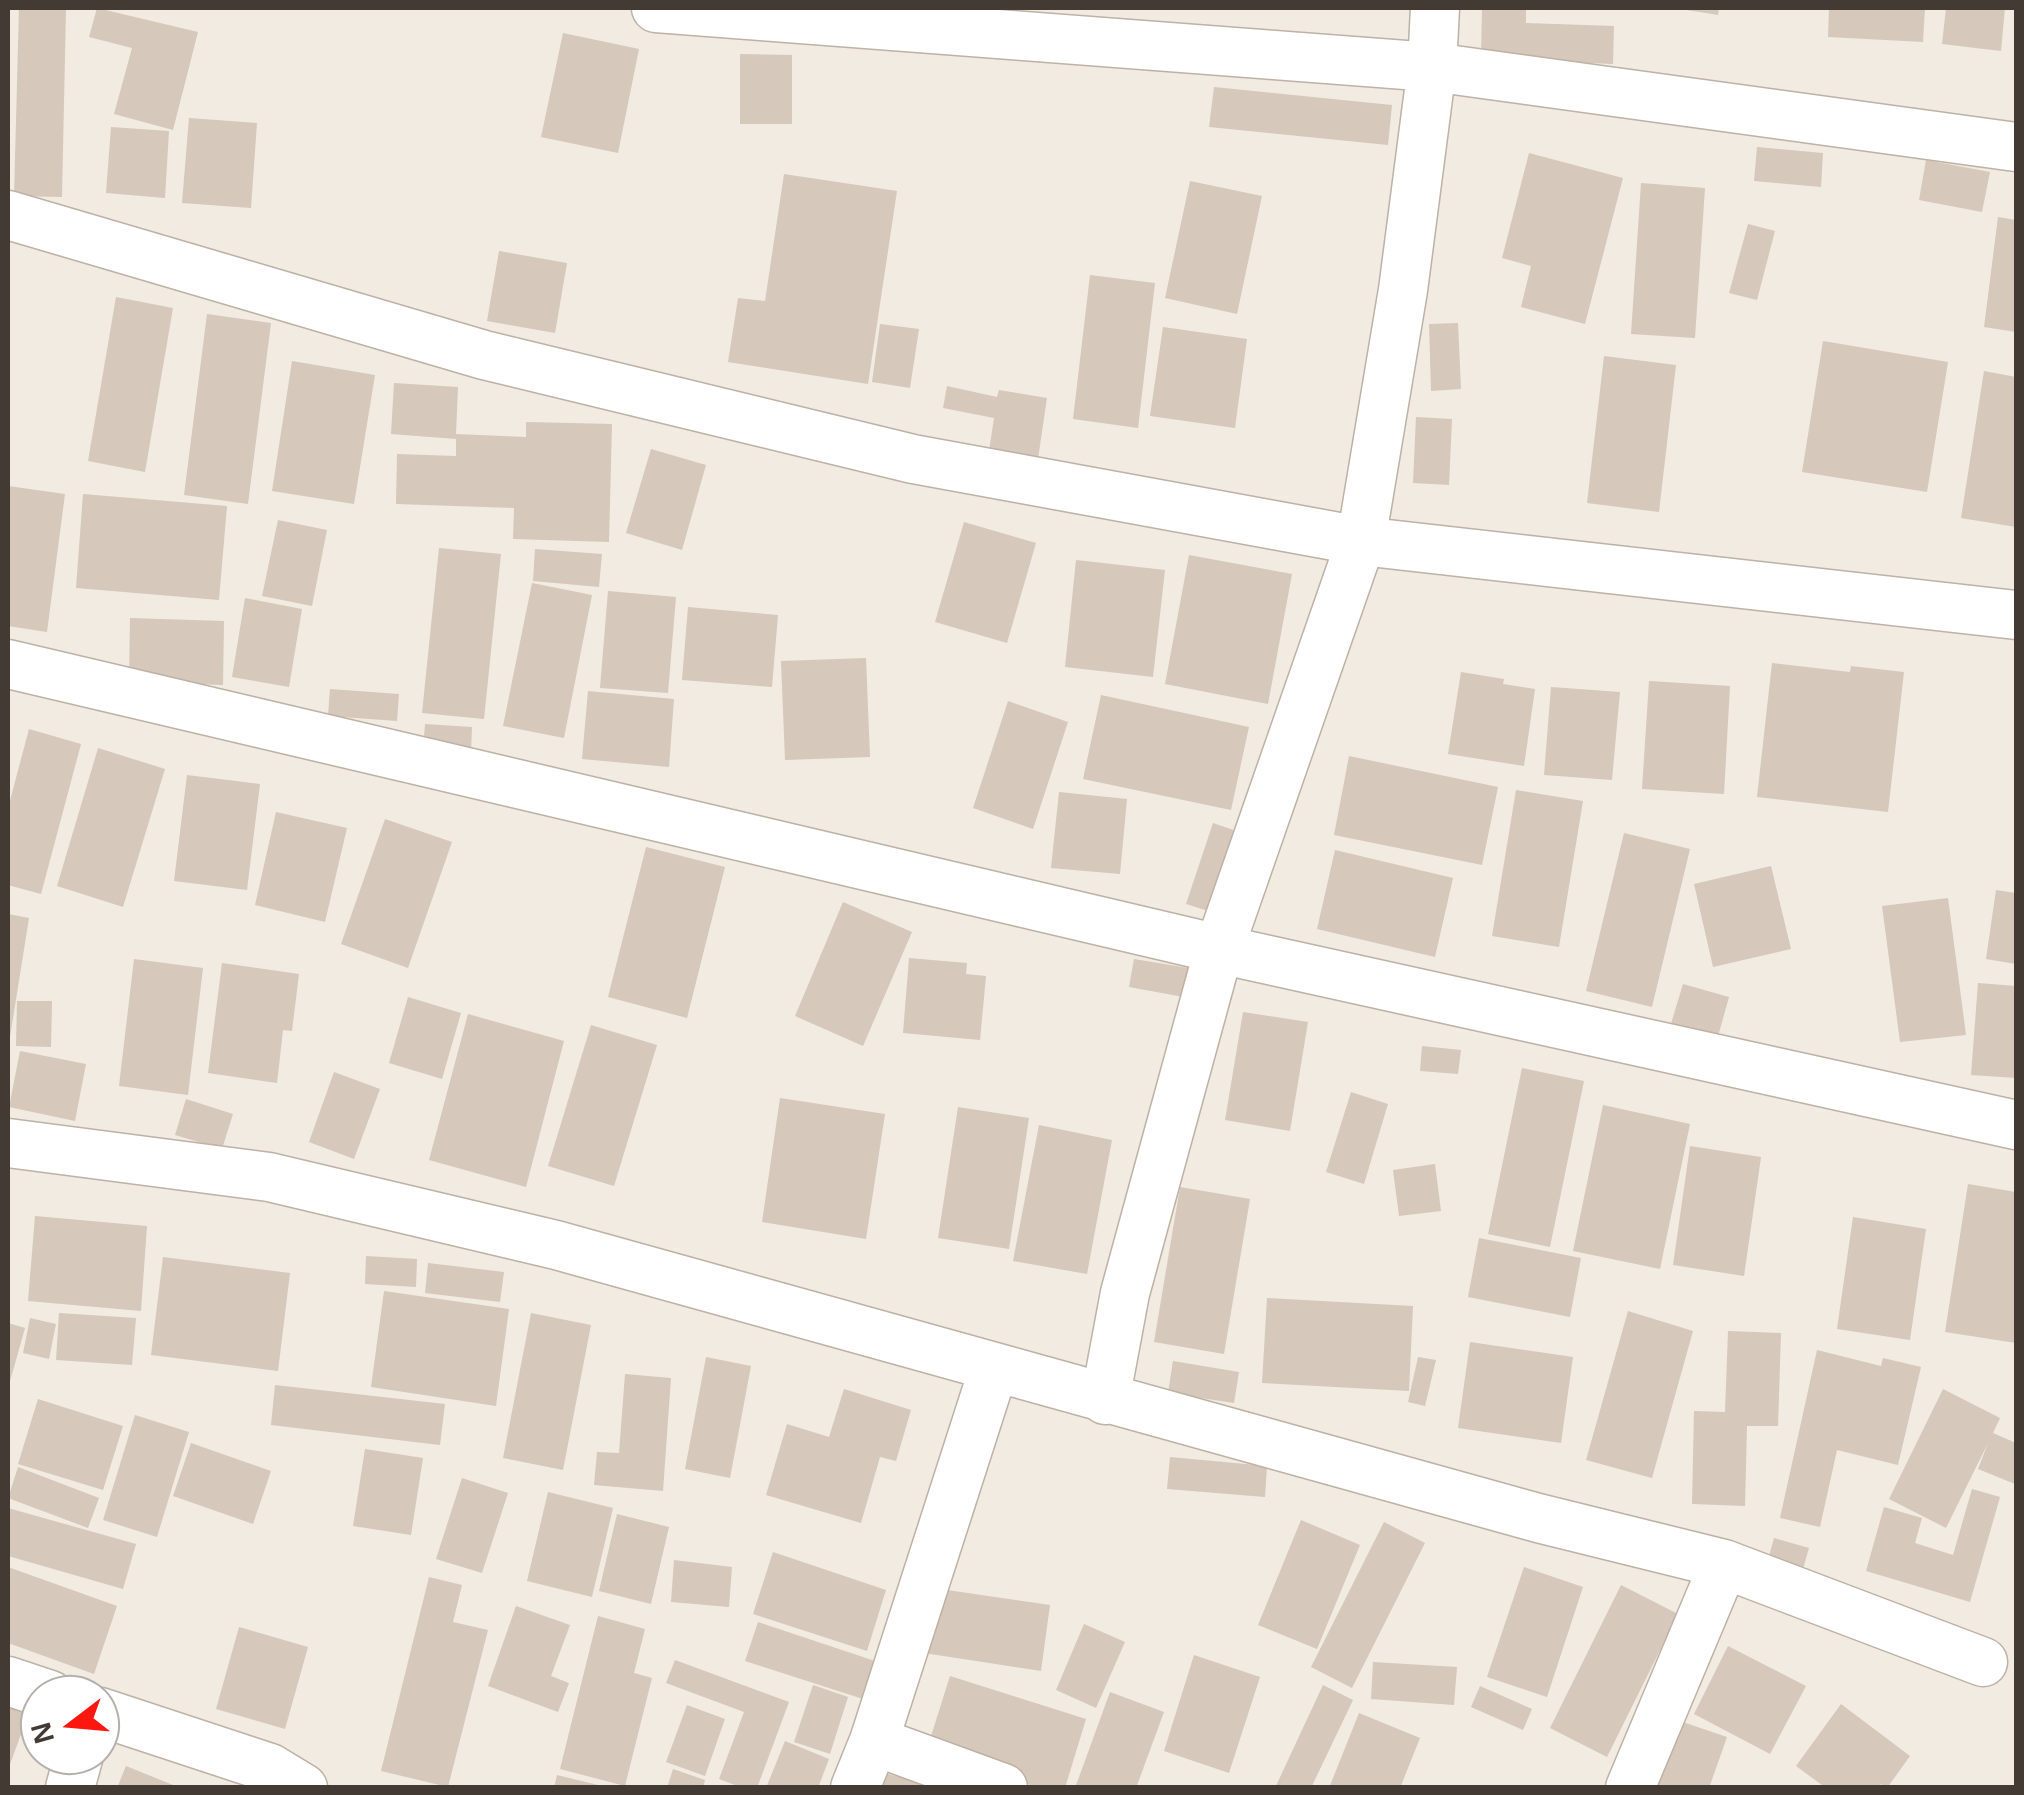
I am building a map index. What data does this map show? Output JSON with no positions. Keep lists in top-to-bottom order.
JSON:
{
  "north": "left"
}
